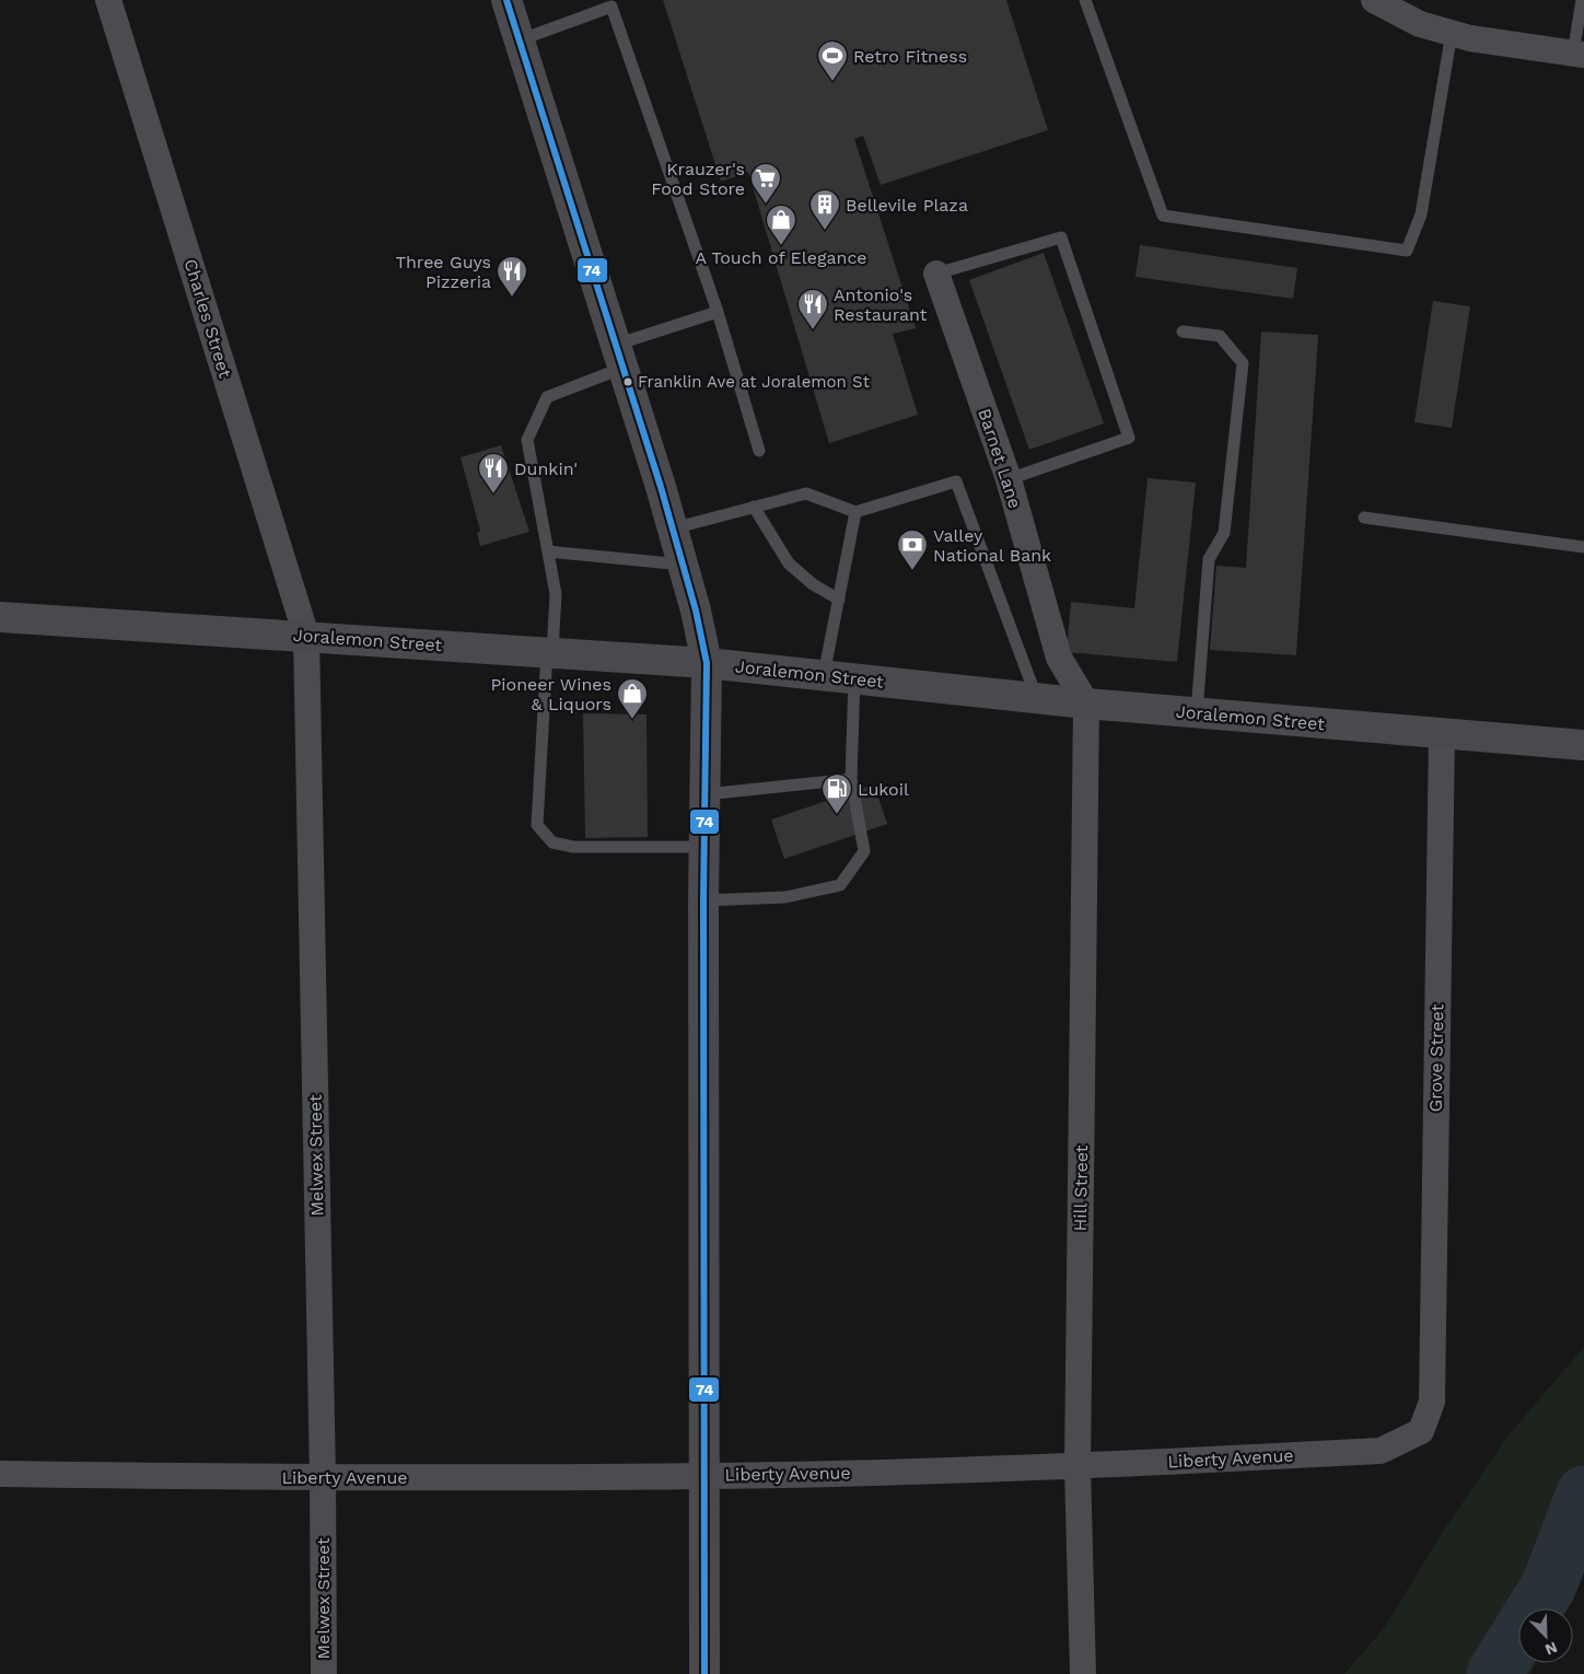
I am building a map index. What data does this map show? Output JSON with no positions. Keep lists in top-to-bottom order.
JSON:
{
  "streets": {
    "main road": ["Joralemon Street"],
    "street": [
      "Charles Street",
      "Barnet Lane",
      "Grove Street",
      "Melwex Street",
      "Hill Street",
      "Liberty Avenue"
    ]
  },
  "crossings": [
    ["Charles Street", "Joralemon Street"],
    ["Charles Street", "Melwex Street"],
    ["Barnet Lane", "Joralemon Street"],
    ["Barnet Lane", "Hill Street"],
    ["Joralemon Street", "Grove Street"],
    ["Joralemon Street", "Melwex Street"],
    ["Joralemon Street", "Hill Street"],
    ["Grove Street", "Liberty Avenue"],
    ["Melwex Street", "Liberty Avenue"],
    ["Hill Street", "Liberty Avenue"]
  ],
  "places": {
    "sports": ["Retro Fitness"],
    "supermarket": ["Krauzer's Food Store"],
    "building": ["Bellevile Plaza"],
    "shop": ["A Touch of Elegance", "Pioneer Wines & Liquors"],
    "restaurant": ["Three Guys Pizzeria", "Antonio's Restaurant", "Dunkin'"],
    "other": ["Franklin Ave at Joralemon St"],
    "bank": ["Valley National Bank"],
    "fuel station": ["Lukoil"]
  },
  "lines": ["transit line 74"],
  "north": "bottom right"
}
